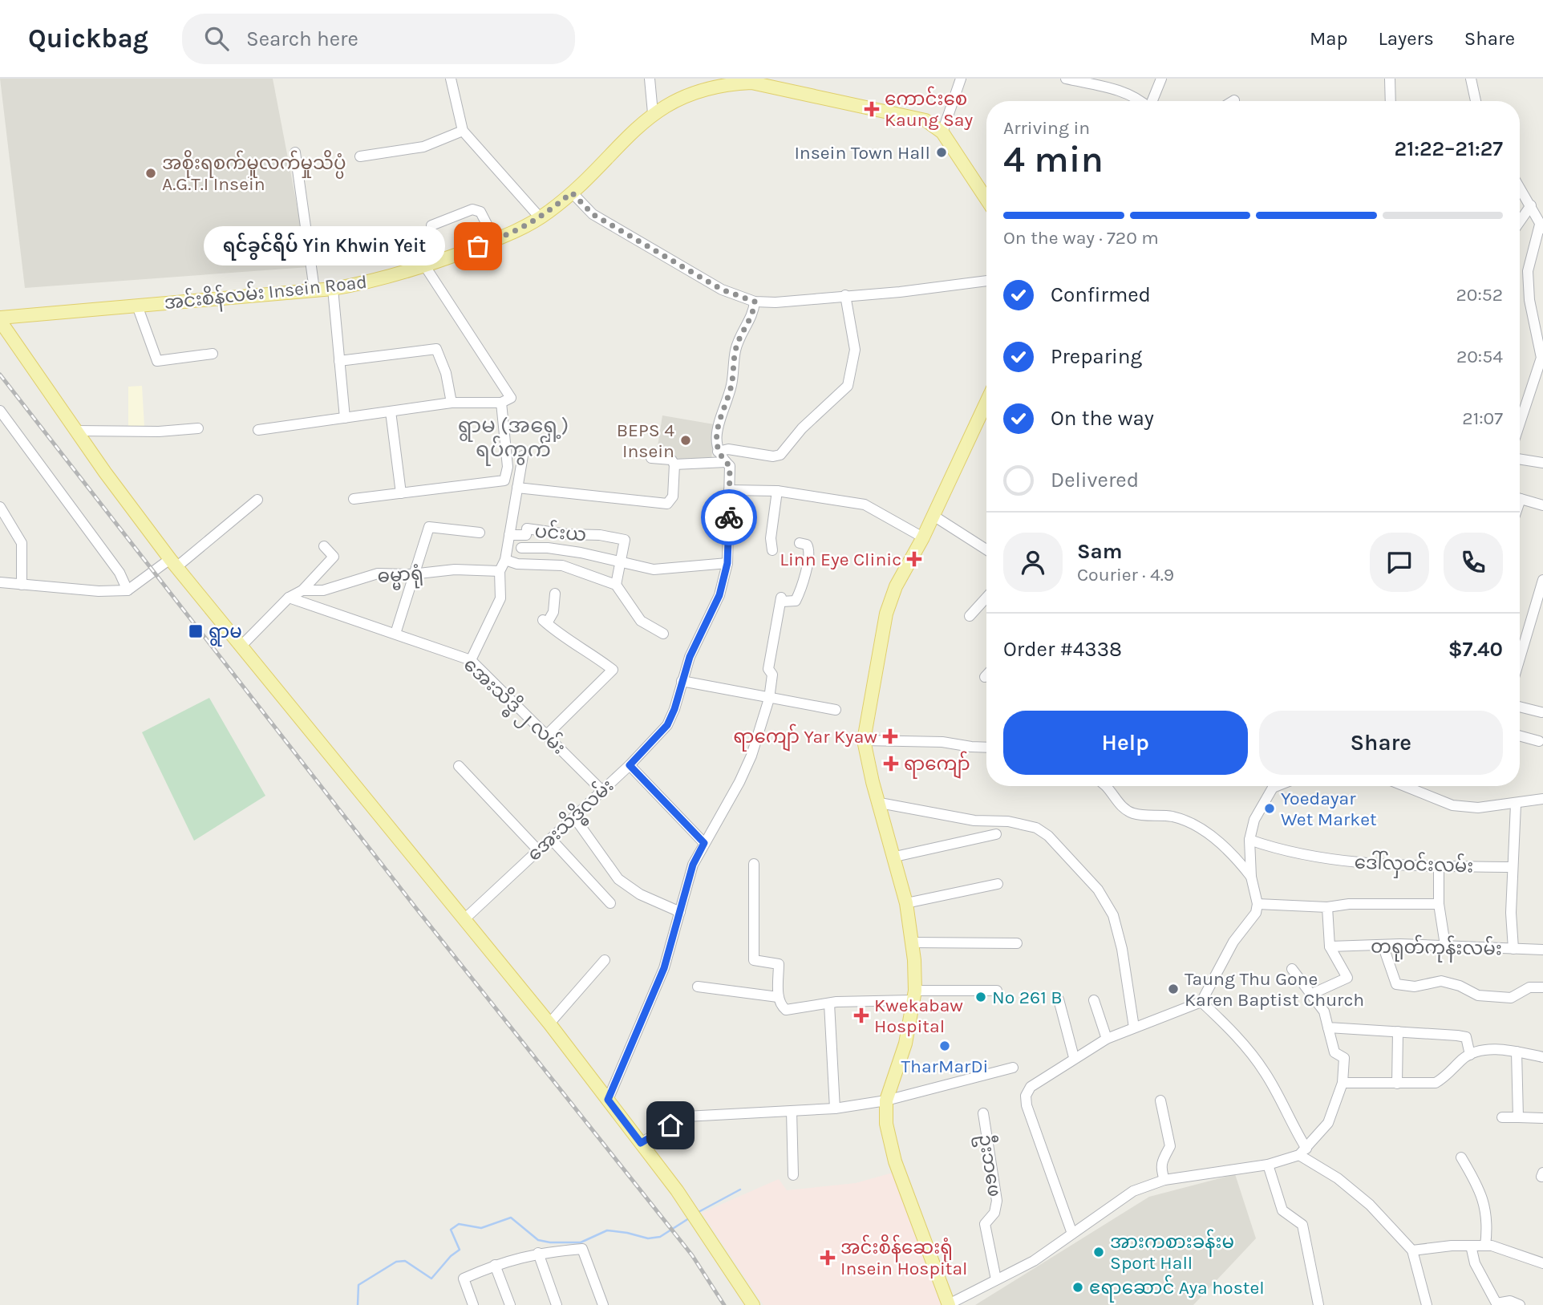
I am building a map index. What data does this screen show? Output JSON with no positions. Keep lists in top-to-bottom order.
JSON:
{
  "streets": {
    "main road": ["အင်းစိန်လမ်း Insein Road"],
    "street": [
      "ပင်းယ",
      "ဓမ္မာရုံ",
      "အေးသိဒ္ဓိ ၂ လမ်း",
      "အေးသိဒ္ဓိလမ်း",
      "ဒေါ်လှဝင်းလမ်း",
      "တရုတ်ကုန်းလမ်း",
      "ဦးဘဖေ"
    ]
  },
  "crossings": [
    ["အေးသိဒ္ဓိ ၂ လမ်း", "အေးသိဒ္ဓိလမ်း"]
  ],
  "districts": ["ရွာမ (အရှေ့) ရပ်ကွက်"],
  "places": {
    "health": [
      "ကောင်းစေ Kaung Say",
      "Linn Eye Clinic",
      "ရာကျော် Yar Kyaw",
      "ရာကျော်",
      "Kwekabaw Hospital",
      "အင်းစိန်ဆေးရုံ Insein Hospital"
    ],
    "other": [
      "Insein Town Hall",
      "အစိုးရစက်မှုလက်မှုသိပ္ပံ A.G.T.I Insein",
      "ရင်ခွင်ရိပ် Yin Khwin Yeit",
      "BEPS 4 Insein",
      "Yoedayar Wet Market",
      "Taung Thu Gone Karen Baptist Church",
      "No 261 B",
      "TharMarDi",
      "အားကစားခန်းမ Sport Hall",
      "ဧရာဆောင် Aya hostel"
    ],
    "transit": ["ရွာမ"]
  },
  "page": {
    "header": "Quickbag",
    "search": "Search here",
    "nav": ["Map", "Layers", "Share"],
    "heading": ["4 min", "Arriving in", "21:22–21:27"],
    "panel": [
      "Sam",
      "Courier · 4.9",
      "Order #4338",
      "$7.40"
    ],
    "bar": "On the way · 720 m",
    "bubble": "ရင်ခွင်ရိပ် Yin Khwin Yeit",
    "list": [
      ["Confirmed", "20:52"],
      ["Preparing", "20:54"],
      ["On the way", "21:07"],
      "Delivered"
    ],
    "buttons": ["Help", "Share"]
  }
}
